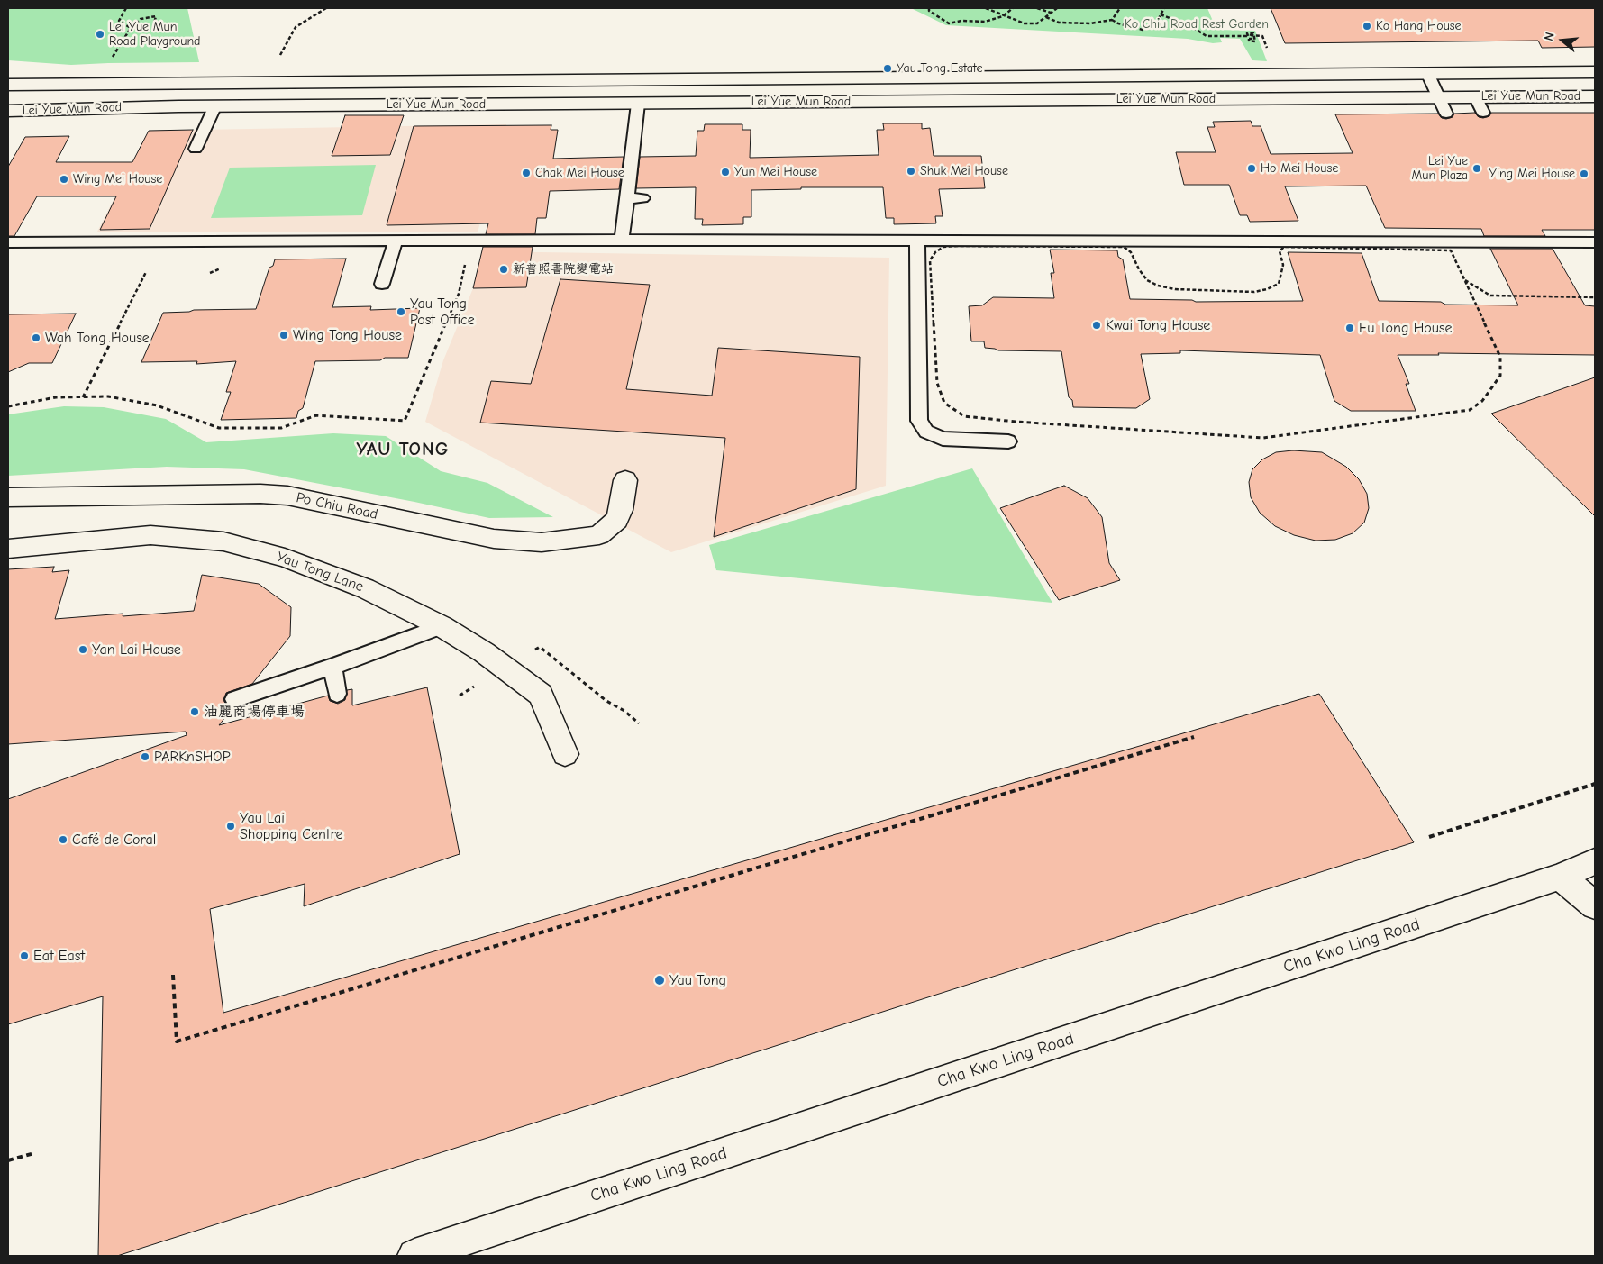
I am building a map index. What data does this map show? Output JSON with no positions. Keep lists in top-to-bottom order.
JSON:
{
  "streets": {
    "main road": [
      "Lei Yue Mun Road",
      "Po Chiu Road",
      "Yau Tong Lane",
      "Cha Kwo Ling Road"
    ]
  },
  "districts": ["YAU TONG"],
  "parks": ["Ko Chiu Road Rest Garden"],
  "places": [
    "Ko Hang House",
    "Lei Yue Mun Road Playground",
    "Yau Tong Estate",
    "Ho Mei House",
    "Lei Yue Mun Plaza",
    "Shuk Mei House",
    "Yun Mei House",
    "Chak Mei House",
    "Ying Mei House",
    "Wing Mei House",
    "新普照書院變電站",
    "Yau Tong Post Office",
    "Kwai Tong House",
    "Fu Tong House",
    "Wing Tong House",
    "Wah Tong House",
    "Yan Lai House",
    "油麗商場停車場",
    "PARKnSHOP",
    "Yau Lai Shopping Centre",
    "Café de Coral",
    "Eat East",
    "Yau Tong"
  ],
  "north": "left"
}
